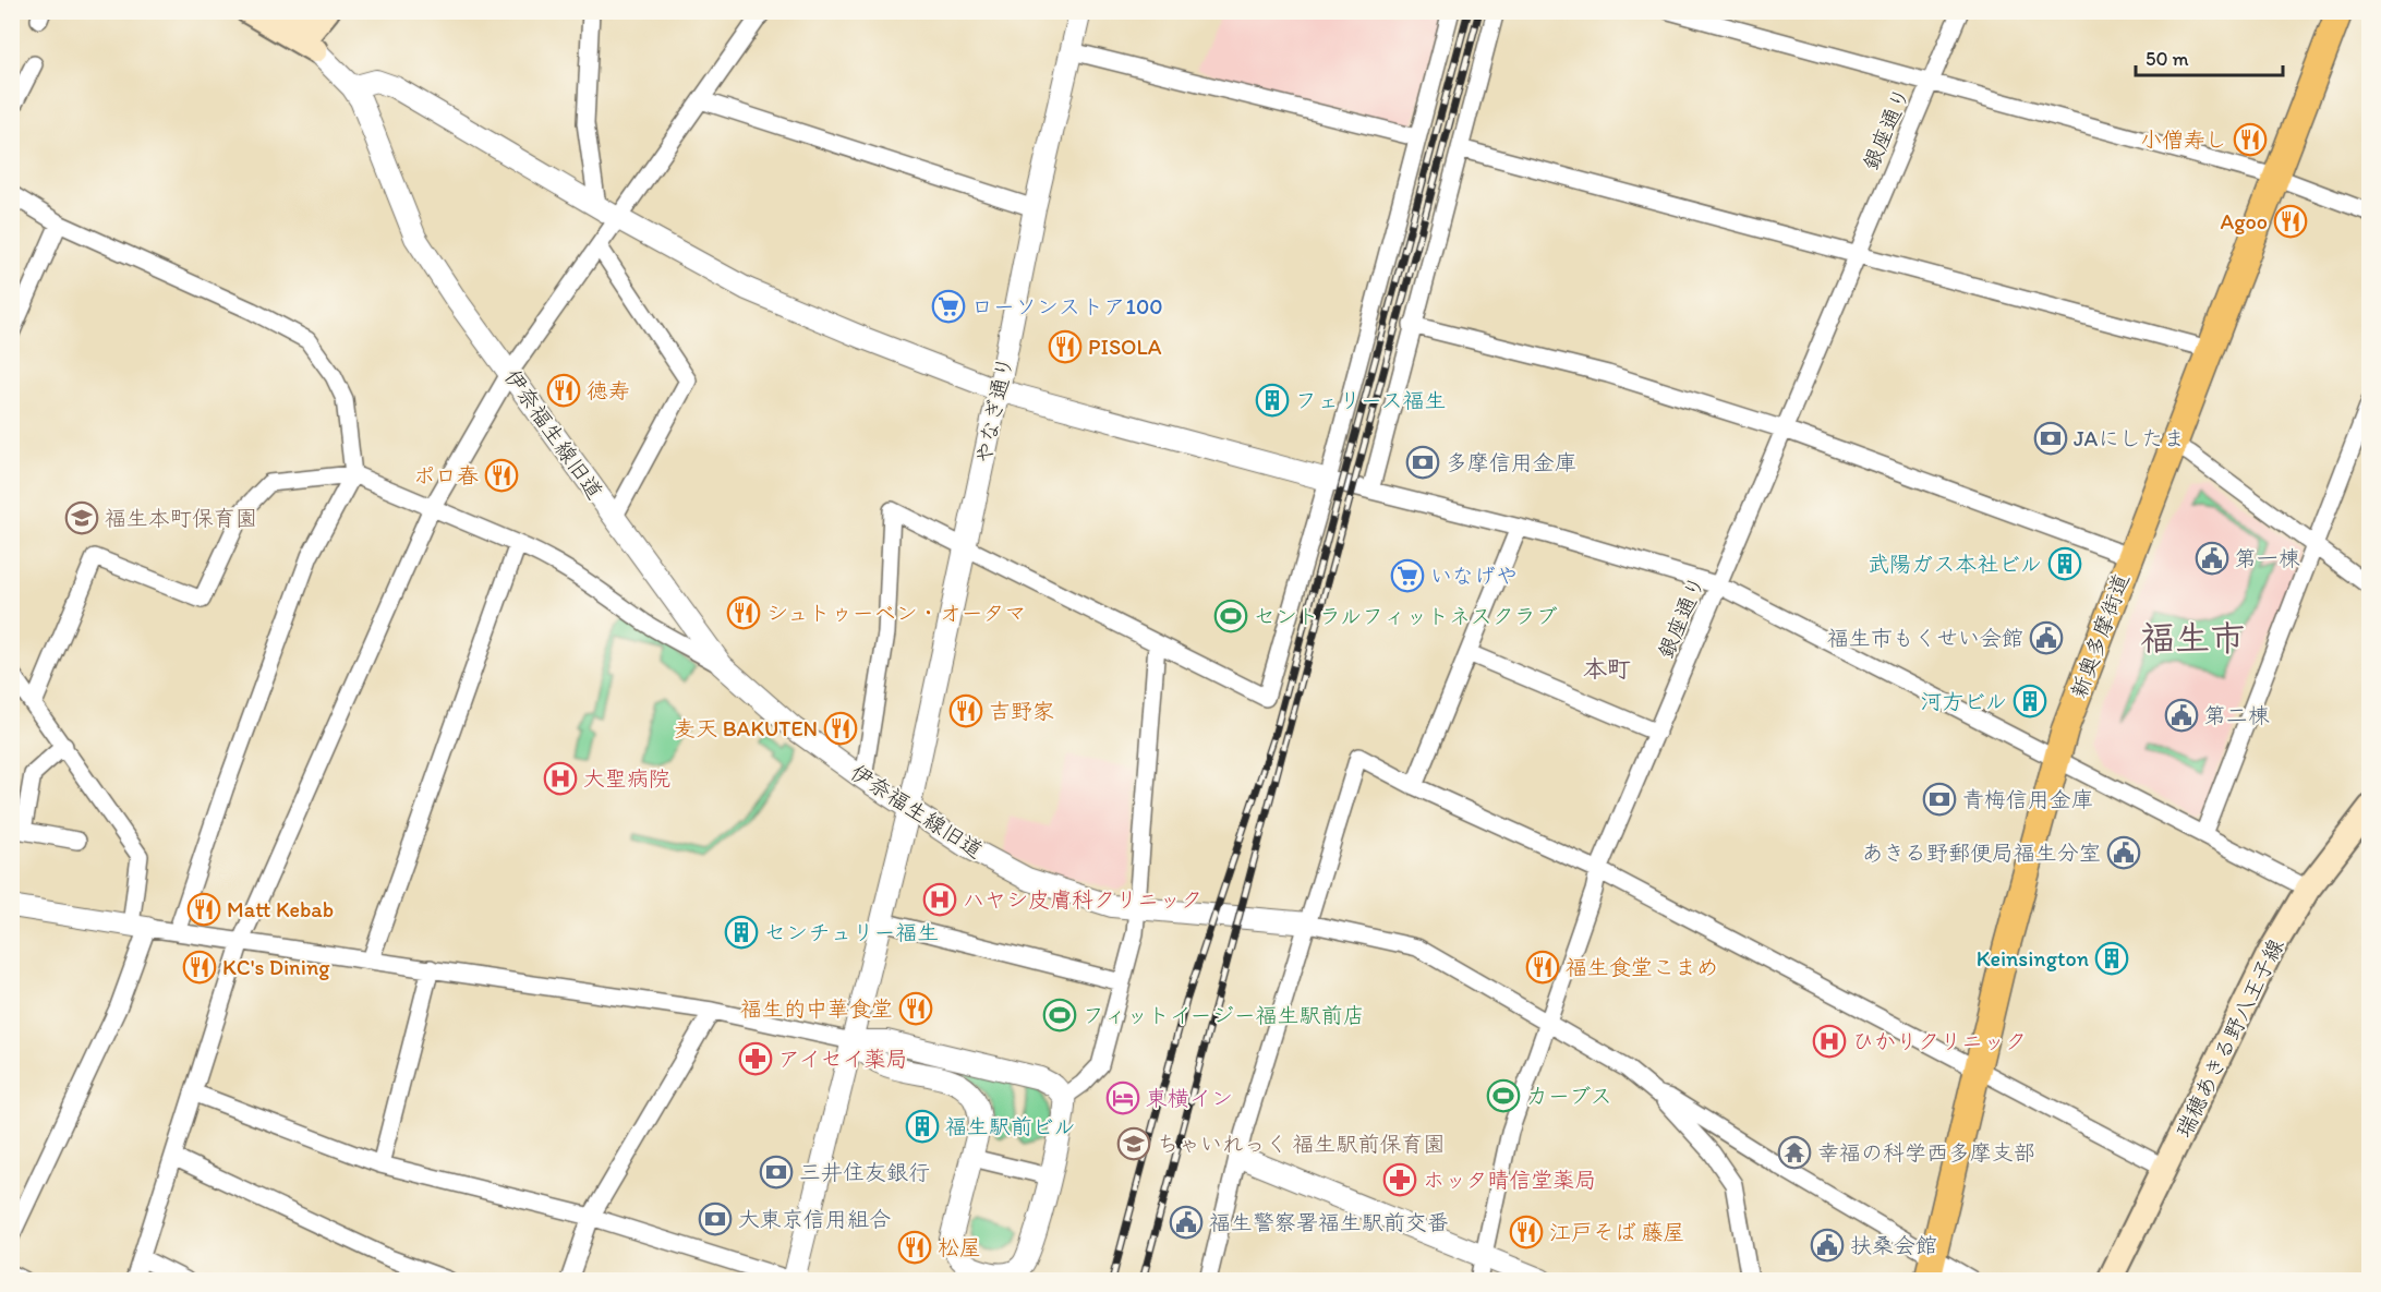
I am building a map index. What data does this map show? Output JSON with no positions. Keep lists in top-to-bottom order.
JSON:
{
  "streets": {
    "main road": ["新奥多摩街道", "瑞穂あきる野八王子線"],
    "street": ["銀座通り", "やなぎ通り", "伊奈福生線旧道"]
  },
  "crossings": [
    ["やなぎ通り", "伊奈福生線旧道"]
  ],
  "districts": ["福生市", "本町"],
  "places": {
    "restaurant": [
      "小僧寿し",
      "Agoo",
      "PISOLA",
      "徳寿",
      "ポロ春",
      "シュトゥーベン・オータマ",
      "吉野家",
      "麦天 BAKUTEN",
      "Matt Kebab",
      "KC's Dining",
      "福生食堂こまめ",
      "福生的中華食堂",
      "江戸そば 藤屋",
      "松屋"
    ],
    "supermarket": ["ローソンストア100", "いなげや"],
    "building": [
      "フェリース福生",
      "武陽ガス本社ビル",
      "河方ビル",
      "センチュリー福生",
      "Keinsington",
      "福生駅前ビル"
    ],
    "bank": [
      "JAにしたま",
      "多摩信用金庫",
      "青梅信用金庫",
      "三井住友銀行",
      "大東京信用組合"
    ],
    "school or university": ["福生本町保育園", "ちゃいれっく 福生駅前保育園"],
    "public building": [
      "第一棟",
      "福生市もくせい会館",
      "第二棟",
      "あきる野郵便局福生分室",
      "福生警察署福生駅前交番",
      "扶桑会館"
    ],
    "sports": ["セントラルフィットネスクラブ", "フィットイージー福生駅前店", "カーブス"],
    "hospital": ["大聖病院", "ハヤシ皮膚科クリニック", "ひかりクリニック"],
    "pharmacy": ["アイセイ薬局", "ホッタ晴信堂薬局"],
    "hotel": ["東横イン"],
    "temple": ["幸福の科学西多摩支部"]
  },
  "scale_bar": "50 m"
}
